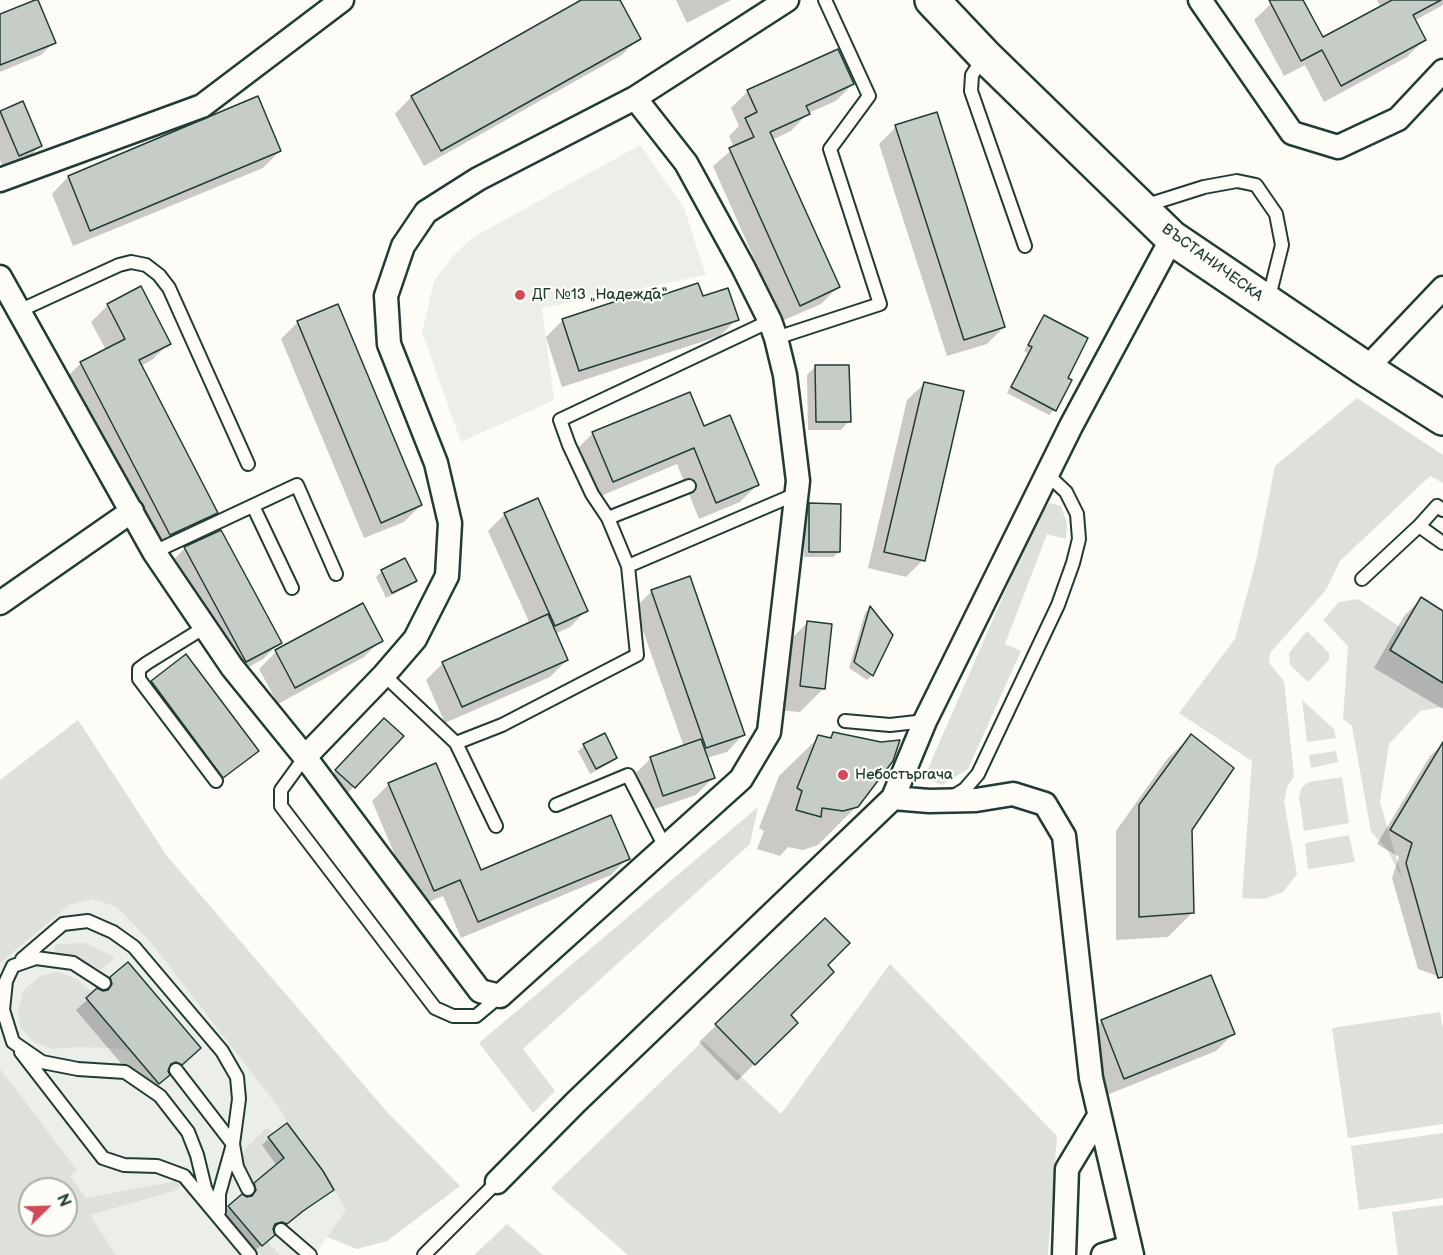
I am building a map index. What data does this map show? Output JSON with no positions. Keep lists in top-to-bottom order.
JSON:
{
  "streets": {
    "main road": ["ВЪСТАНИЧЕСКА"]
  },
  "places": ["ДГ №13 „Надежда“", "Небостъргача"],
  "north": "top right"
}
